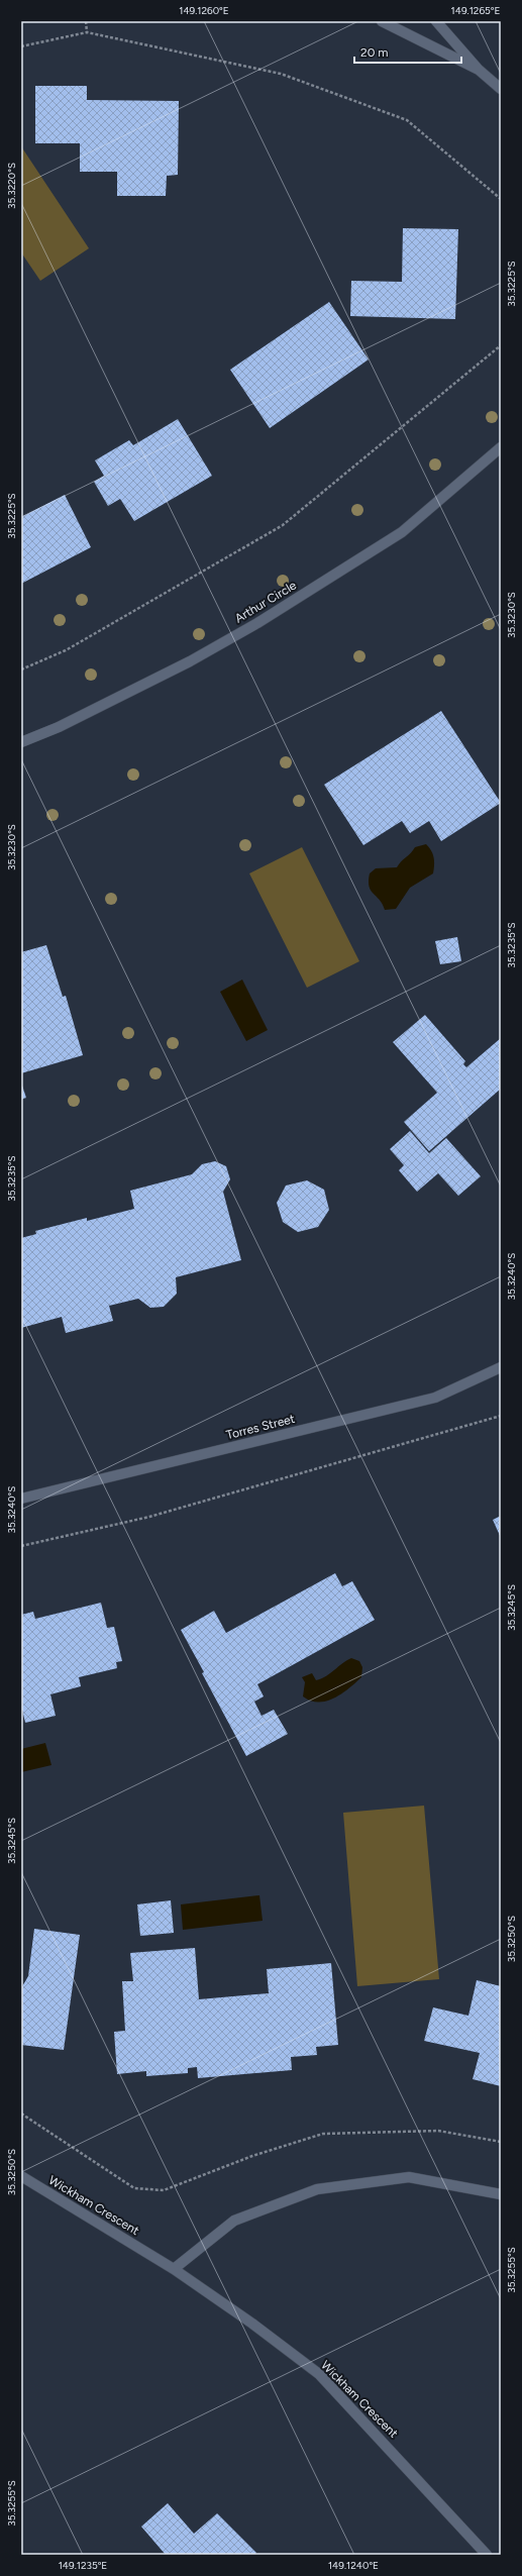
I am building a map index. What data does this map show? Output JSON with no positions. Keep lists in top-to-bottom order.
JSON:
{
  "streets": {
    "street": ["Arthur Circle", "Torres Street", "Wickham Crescent"]
  },
  "scale_bar": "20 m",
  "coordinates": [
    "149.1260°E",
    "149.1265°E",
    "35.3220°S",
    "35.3225°S",
    "35.3230°S",
    "35.3235°S",
    "35.3240°S",
    "35.3245°S",
    "35.3250°S",
    "35.3255°S",
    "149.1235°E",
    "149.1240°E"
  ]
}
